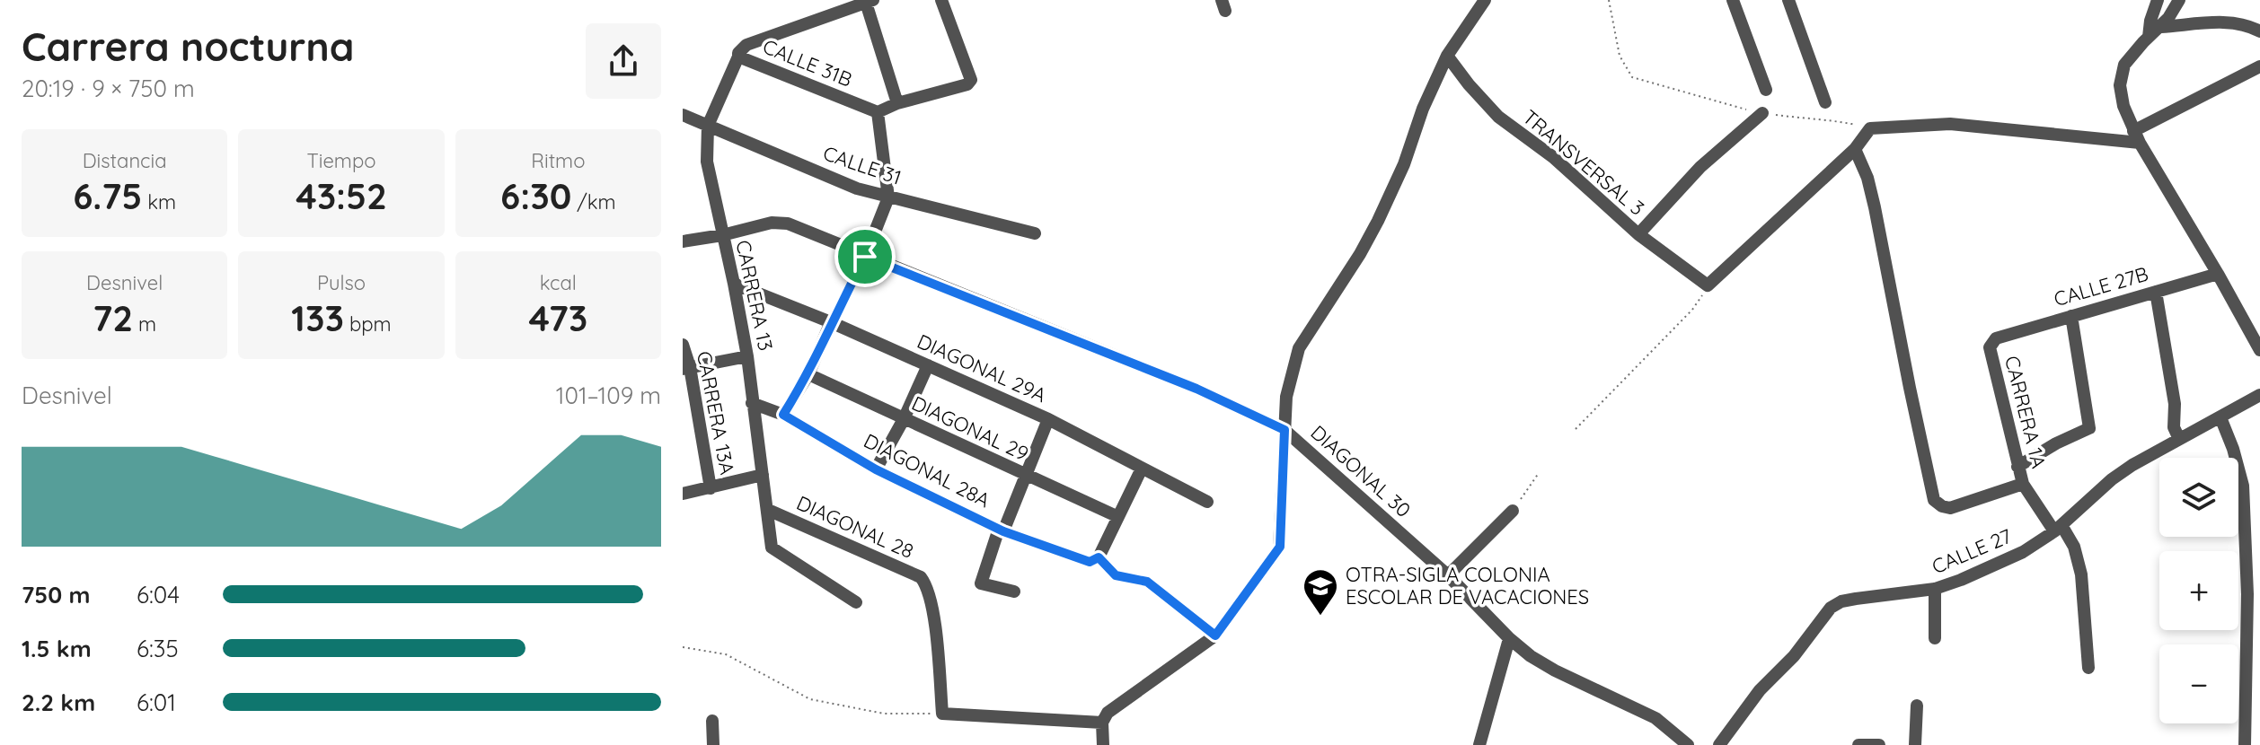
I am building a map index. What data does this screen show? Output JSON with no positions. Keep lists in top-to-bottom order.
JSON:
{
  "streets": {
    "street": [
      "CALLE 31B",
      "TRANSVERSAL 3",
      "CALLE 31",
      "CALLE 27B",
      "CARRERA 13",
      "DIAGONAL 29A",
      "CARRERA 1A",
      "CARRERA 13A",
      "DIAGONAL 29",
      "DIAGONAL 28A",
      "DIAGONAL 30",
      "DIAGONAL 28",
      "CALLE 27"
    ]
  },
  "crossings": [
    ["CALLE 31B", "CARRERA 13"],
    ["CALLE 31", "CARRERA 13"],
    ["CALLE 27B", "CARRERA 1A"],
    ["CARRERA 13", "DIAGONAL 29A"],
    ["CARRERA 13", "DIAGONAL 28A"],
    ["CARRERA 13", "DIAGONAL 30"],
    ["CARRERA 13", "DIAGONAL 28"],
    ["CARRERA 1A", "CALLE 27"]
  ],
  "places": {
    "school or university": ["OTRA-SIGLA COLONIA ESCOLAR DE VACACIONES"]
  },
  "page": {
    "heading": ["Carrera nocturna", "20:19 · 9 × 750 m"],
    "stats": [
      ["Distancia", "6.75 km"],
      ["Tiempo", "43:52"],
      ["Ritmo", "6:30 /km"],
      ["Desnivel", "72 m"],
      ["Pulso", "133 bpm"],
      ["kcal", "473"]
    ],
    "chart": ["Desnivel", "101–109 m"],
    "map_buttons": ["+", "−"],
    "list": [
      {
        "name": "750 m",
        "note": "6:04"
      },
      {
        "name": "1.5 km",
        "note": "6:35"
      },
      {
        "name": "2.2 km",
        "note": "6:01"
      }
    ]
  }
}
